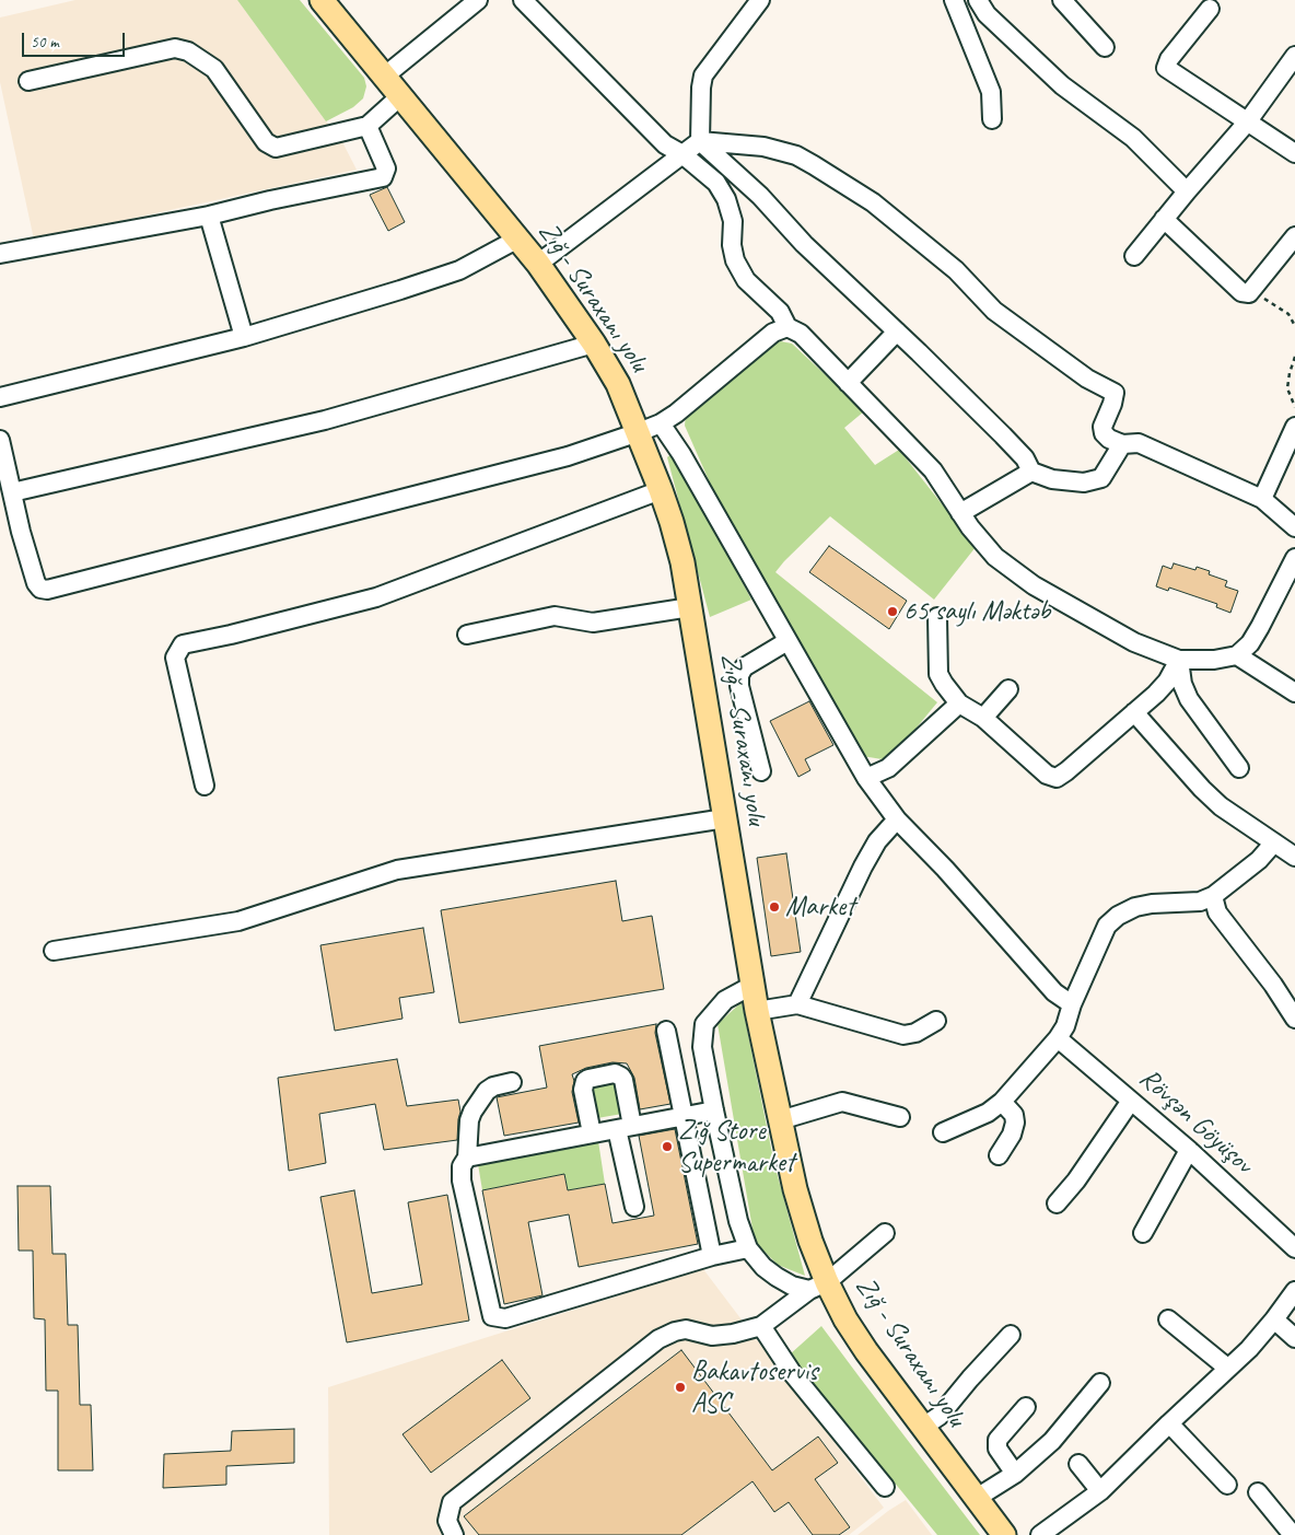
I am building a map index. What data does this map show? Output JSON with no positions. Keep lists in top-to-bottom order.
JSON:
{
  "streets": {
    "main road": ["Zığ - Suraxanı yolu"],
    "street": ["Rövşən Göyüşov"]
  },
  "places": [
    "65 saylı Məktəb",
    "Market",
    "Zığ Store Supermarket",
    "Bakavtoservis ASC"
  ],
  "scale_bar": "50 m"
}
